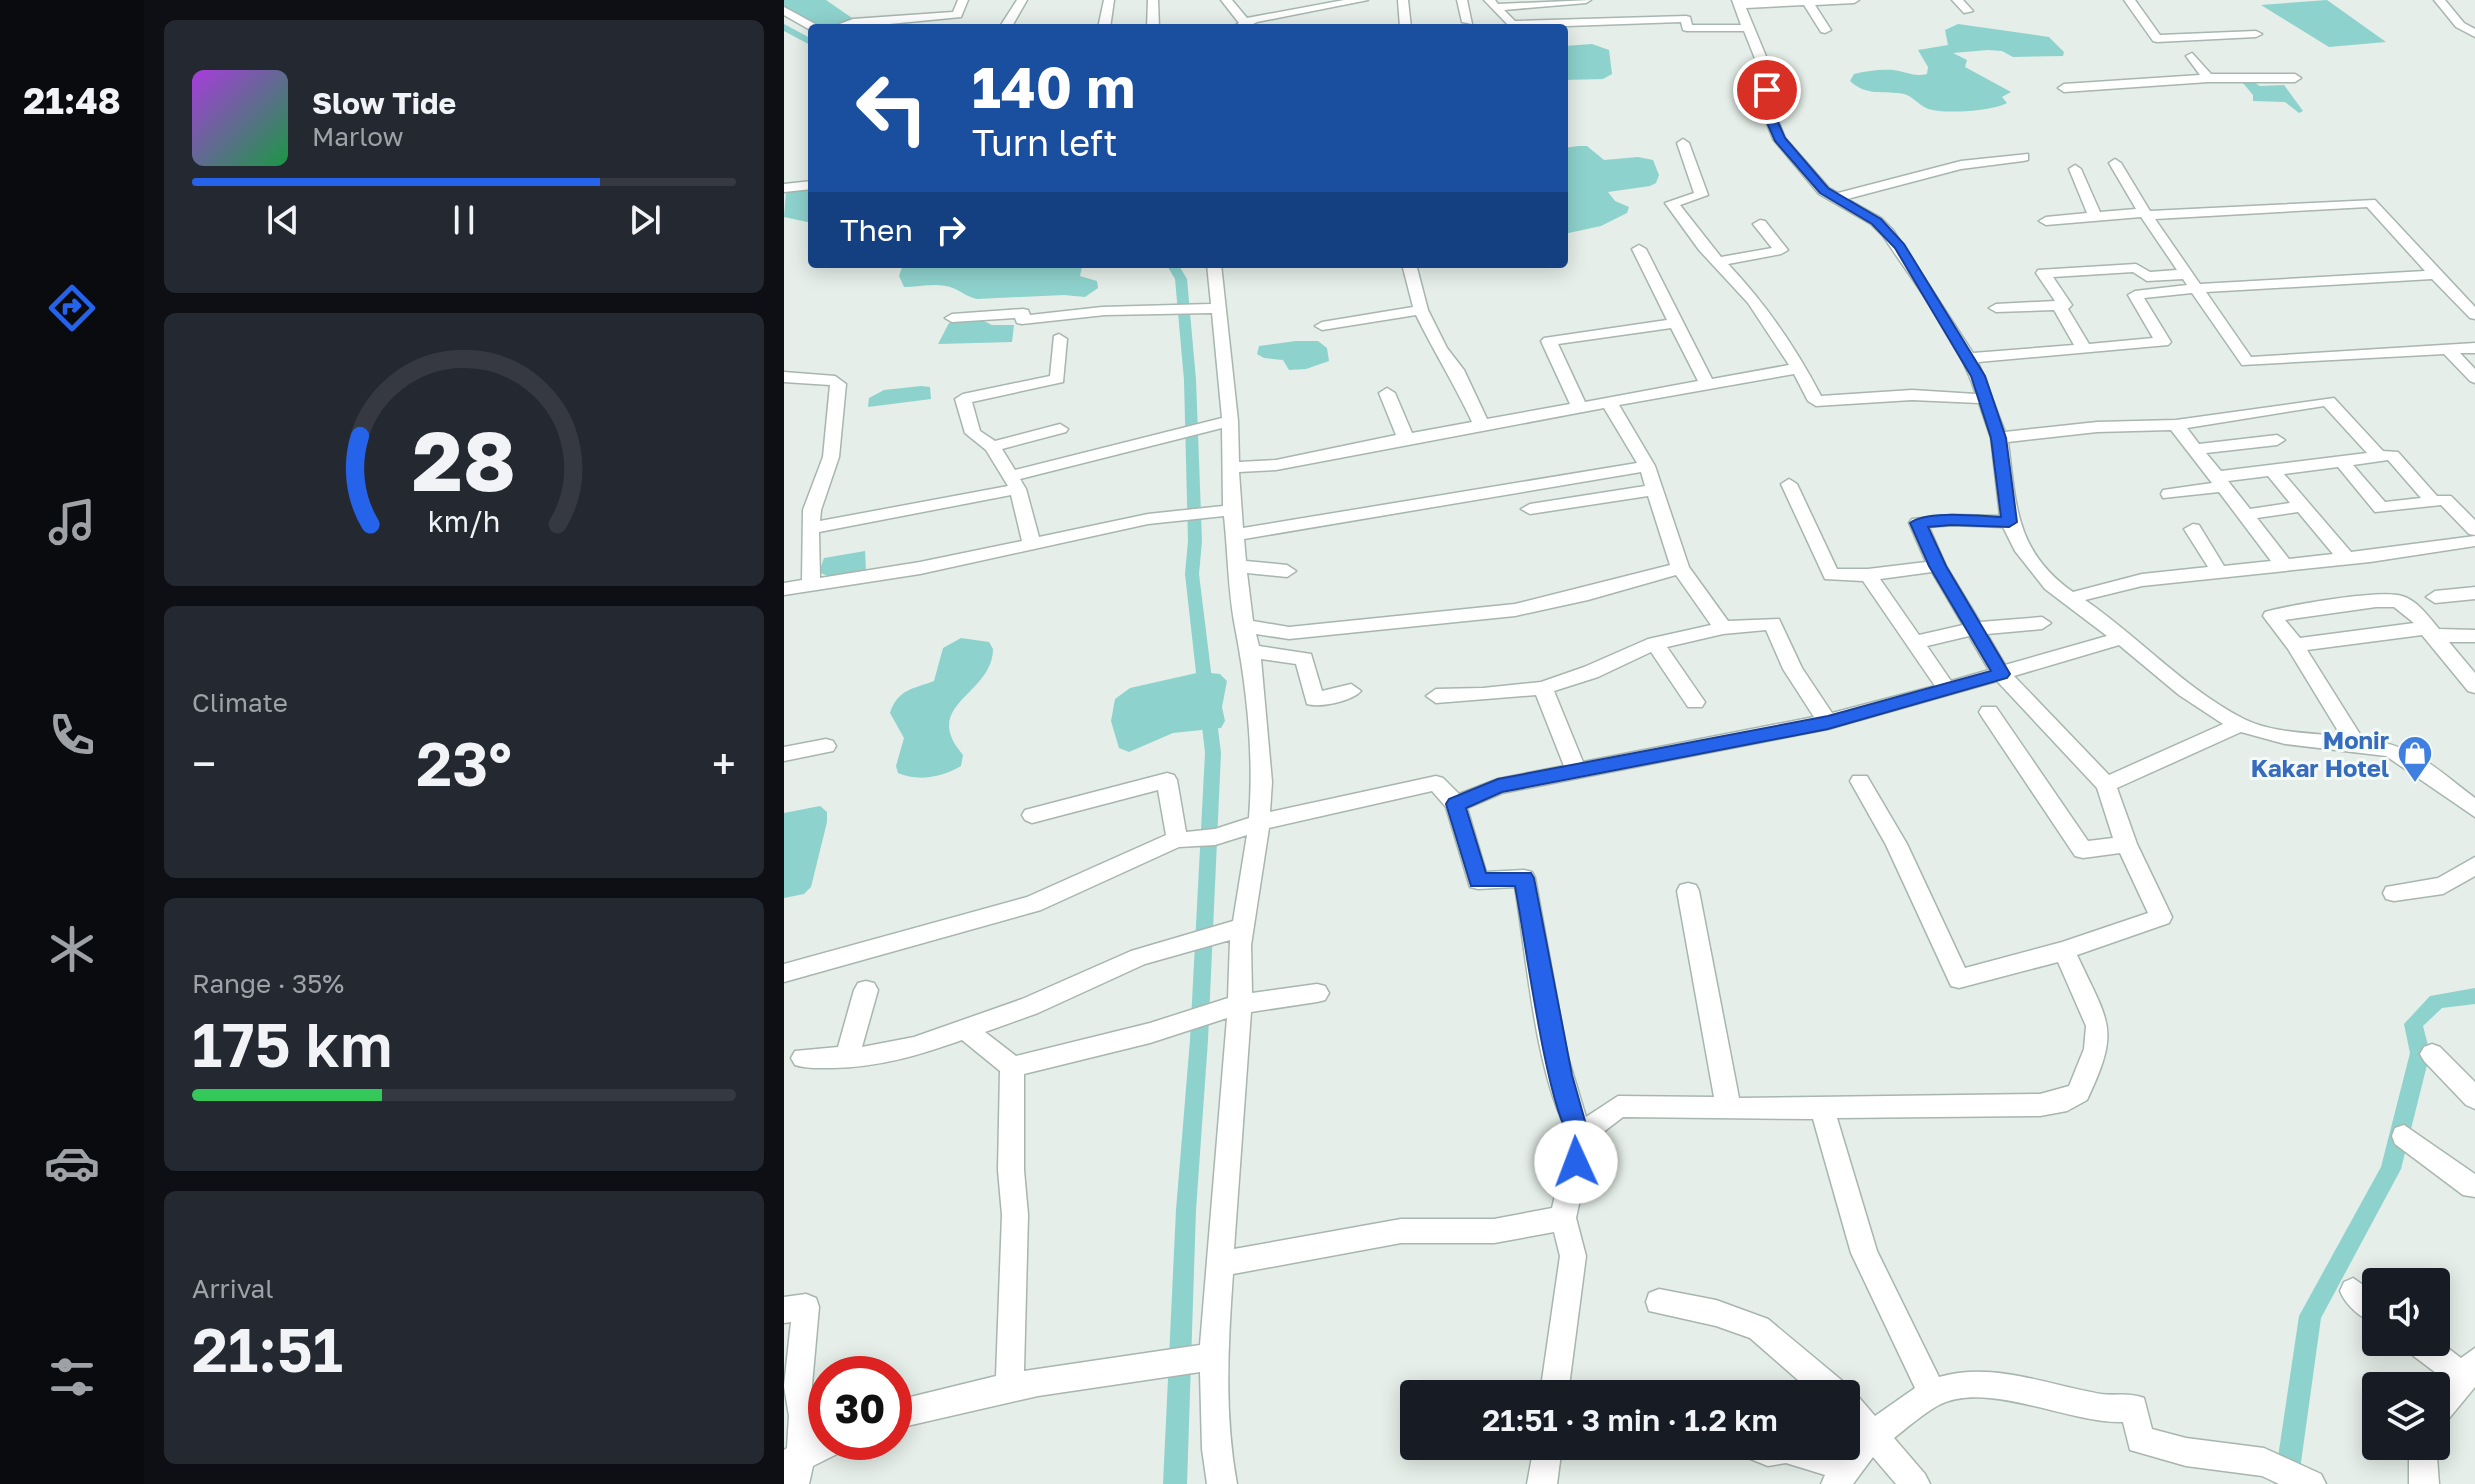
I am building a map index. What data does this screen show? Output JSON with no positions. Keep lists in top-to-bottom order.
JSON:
{
  "places": {
    "shop": ["Monir Kakar Hotel"]
  },
  "page": {
    "tabs": "21:48",
    "turn": ["140 m", "Turn left"],
    "song": ["Slow Tide", "Marlow"],
    "then": "Then",
    "tile": [
      "Climate",
      ["Range · 35%", "175 km"],
      ["Arrival", "21:51"]
    ],
    "heat": ["−", "23°", "+"],
    "limit": "30",
    "trip": "21:51 · 3 min · 1.2 km",
    "gauge": ["28", "km/h"]
  }
}
